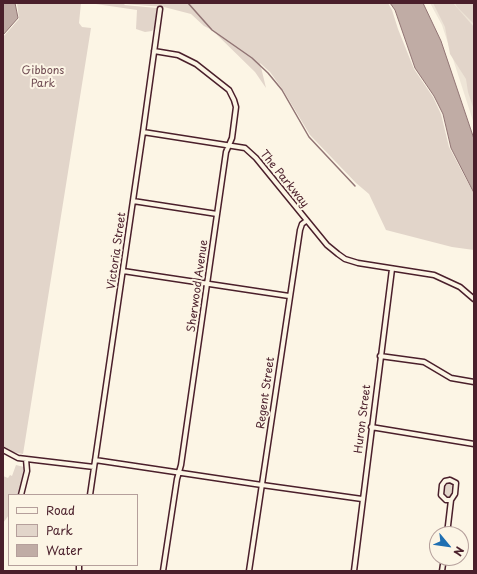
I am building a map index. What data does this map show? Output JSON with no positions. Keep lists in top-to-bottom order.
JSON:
{
  "streets": {
    "street": [
      "The Parkway",
      "Victoria Street",
      "Sherwood Avenue",
      "Regent Street",
      "Huron Street"
    ]
  },
  "crossings": [
    ["The Parkway", "Victoria Street"],
    ["The Parkway", "Sherwood Avenue"],
    ["The Parkway", "Regent Street"],
    ["The Parkway", "Huron Street"],
    ["Victoria Street", "Sherwood Avenue"]
  ],
  "parks": ["Gibbons Park"],
  "legend": ["Road", "Park", "Water"],
  "north": "bottom right"
}
